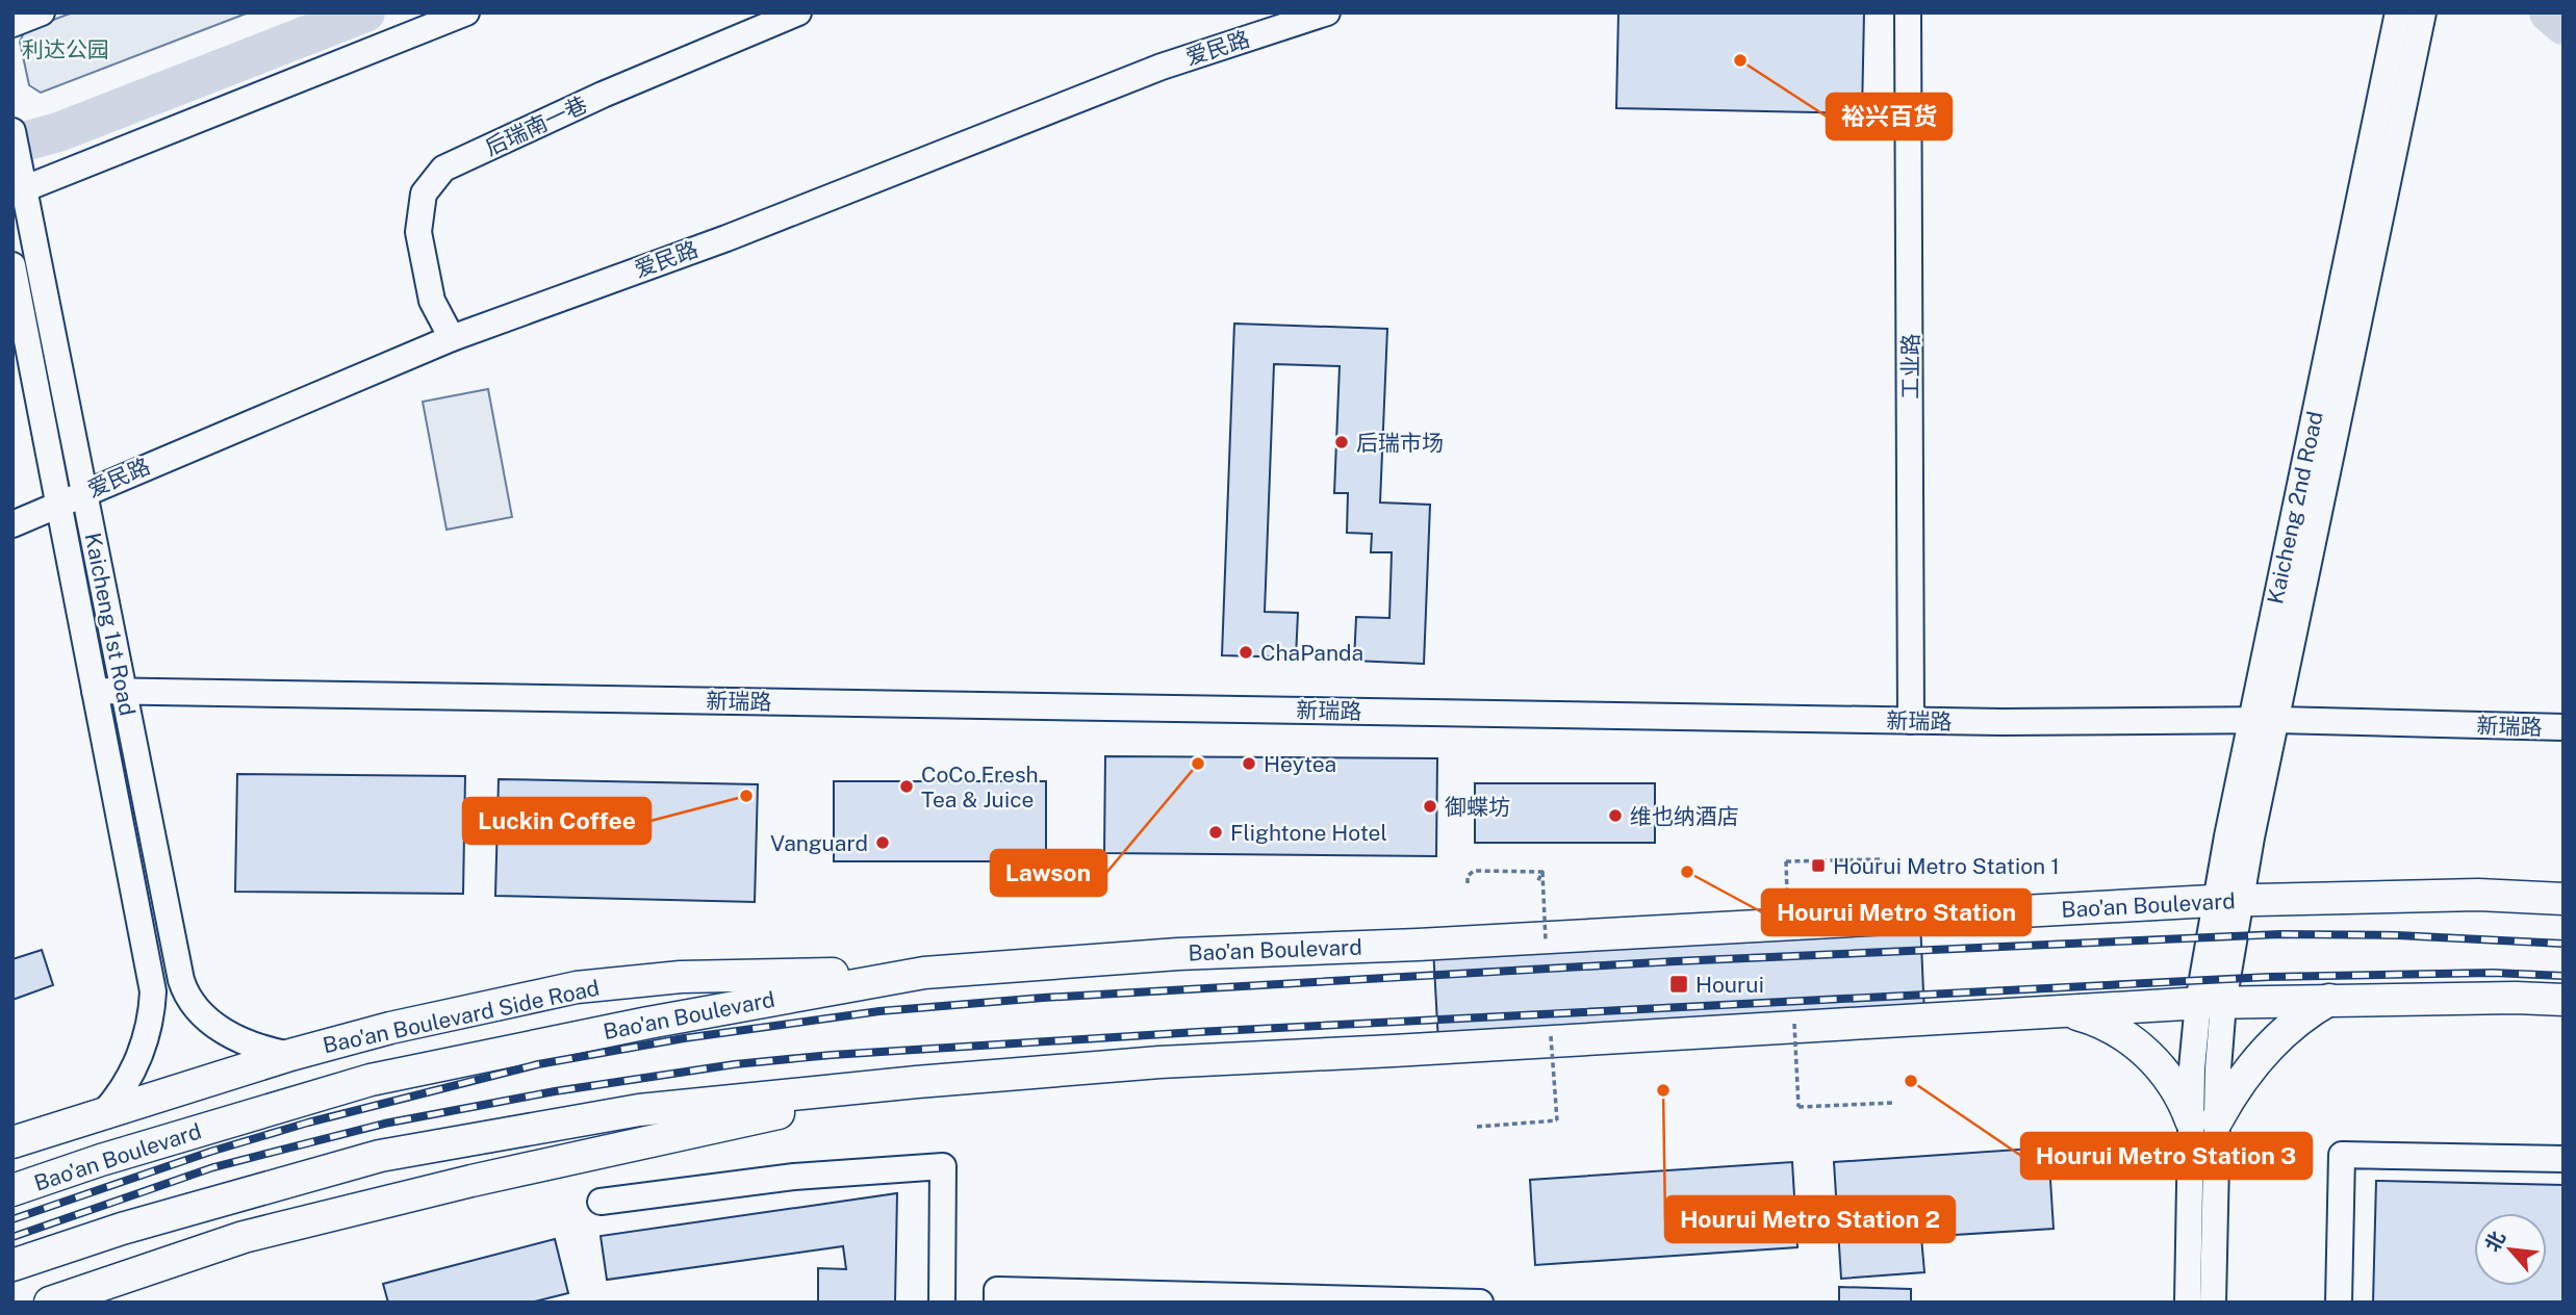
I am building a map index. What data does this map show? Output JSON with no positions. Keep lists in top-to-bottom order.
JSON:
{
  "streets": {
    "main road": ["Bao'an Boulevard", "Bao'an Boulevard Side Road"],
    "street": [
      "爱民路",
      "后瑞南一巷",
      "工业路",
      "Kaicheng 2nd Road",
      "Kaicheng 1st Road",
      "新瑞路"
    ]
  },
  "crossings": [
    ["爱民路", "后瑞南一巷"],
    ["爱民路", "Kaicheng 1st Road"],
    ["工业路", "新瑞路"],
    ["Kaicheng 2nd Road", "新瑞路"],
    ["Kaicheng 2nd Road", "Bao'an Boulevard"],
    ["Kaicheng 1st Road", "新瑞路"],
    ["Kaicheng 1st Road", "Bao'an Boulevard Side Road"],
    ["Bao'an Boulevard", "Bao'an Boulevard Side Road"]
  ],
  "parks": ["利达公园"],
  "places": {
    "other": [
      "裕兴百货",
      "后瑞市场",
      "ChaPanda",
      "Lawson",
      "Heytea",
      "CoCo Fresh Tea & Juice",
      "Luckin Coffee",
      "御蝶坊",
      "维也纳酒店",
      "Flightone Hotel",
      "Vanguard",
      "Hourui Metro Station",
      "Hourui Metro Station 3",
      "Hourui Metro Station 2"
    ],
    "transit": ["Hourui Metro Station 1", "Hourui"]
  },
  "north": "top left"
}
